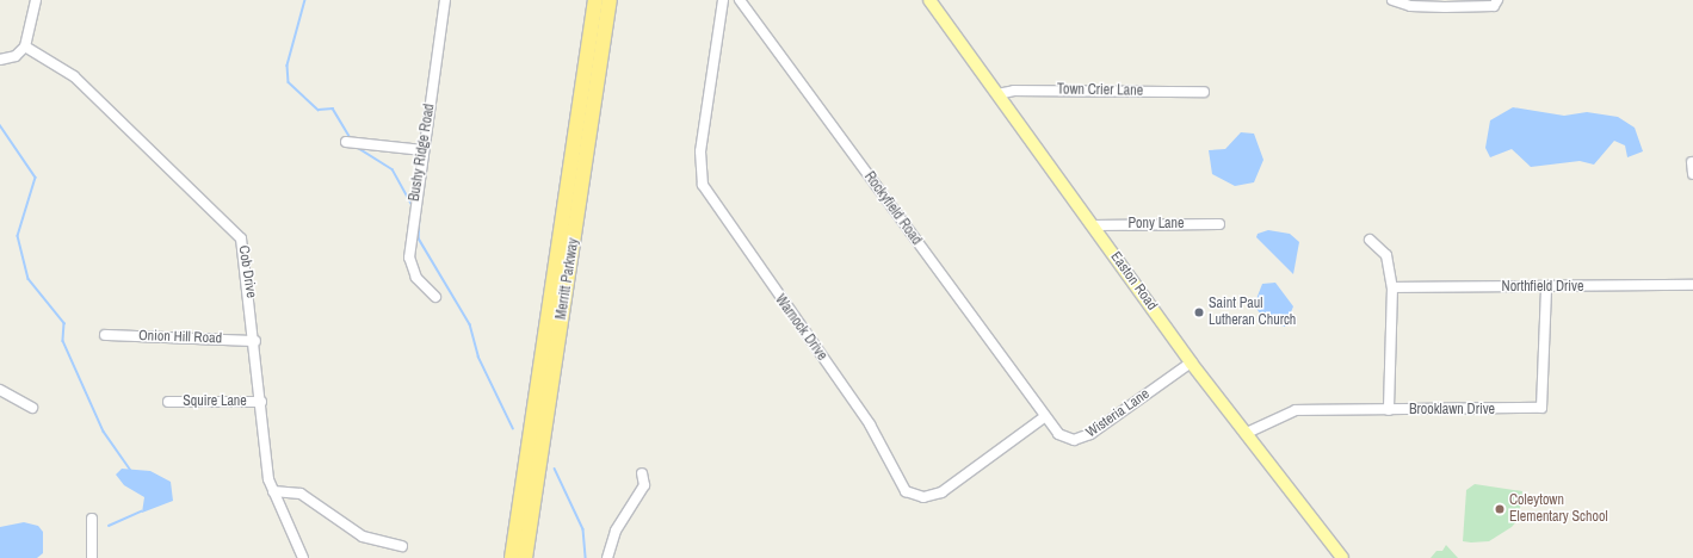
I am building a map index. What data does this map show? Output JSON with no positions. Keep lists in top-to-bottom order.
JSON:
{
  "streets": {
    "highway": ["Merritt Parkway"],
    "main road": ["Easton Road"],
    "street": [
      "Town Crier Lane",
      "Bushy Ridge Road",
      "Rockyfield Road",
      "Pony Lane",
      "Cob Drive",
      "Northfield Drive",
      "Warnock Drive",
      "Onion Hill Road",
      "Squire Lane",
      "Brooklawn Drive",
      "Wisteria Lane"
    ]
  },
  "crossings": [
    ["Town Crier Lane", "Easton Road"],
    ["Rockyfield Road", "Warnock Drive"],
    ["Rockyfield Road", "Wisteria Lane"],
    ["Pony Lane", "Easton Road"],
    ["Cob Drive", "Onion Hill Road"],
    ["Cob Drive", "Squire Lane"],
    ["Easton Road", "Brooklawn Drive"],
    ["Easton Road", "Wisteria Lane"],
    ["Northfield Drive", "Brooklawn Drive"],
    ["Warnock Drive", "Wisteria Lane"]
  ],
  "places": ["Saint Paul Lutheran Church", "Coleytown Elementary School"]
}
